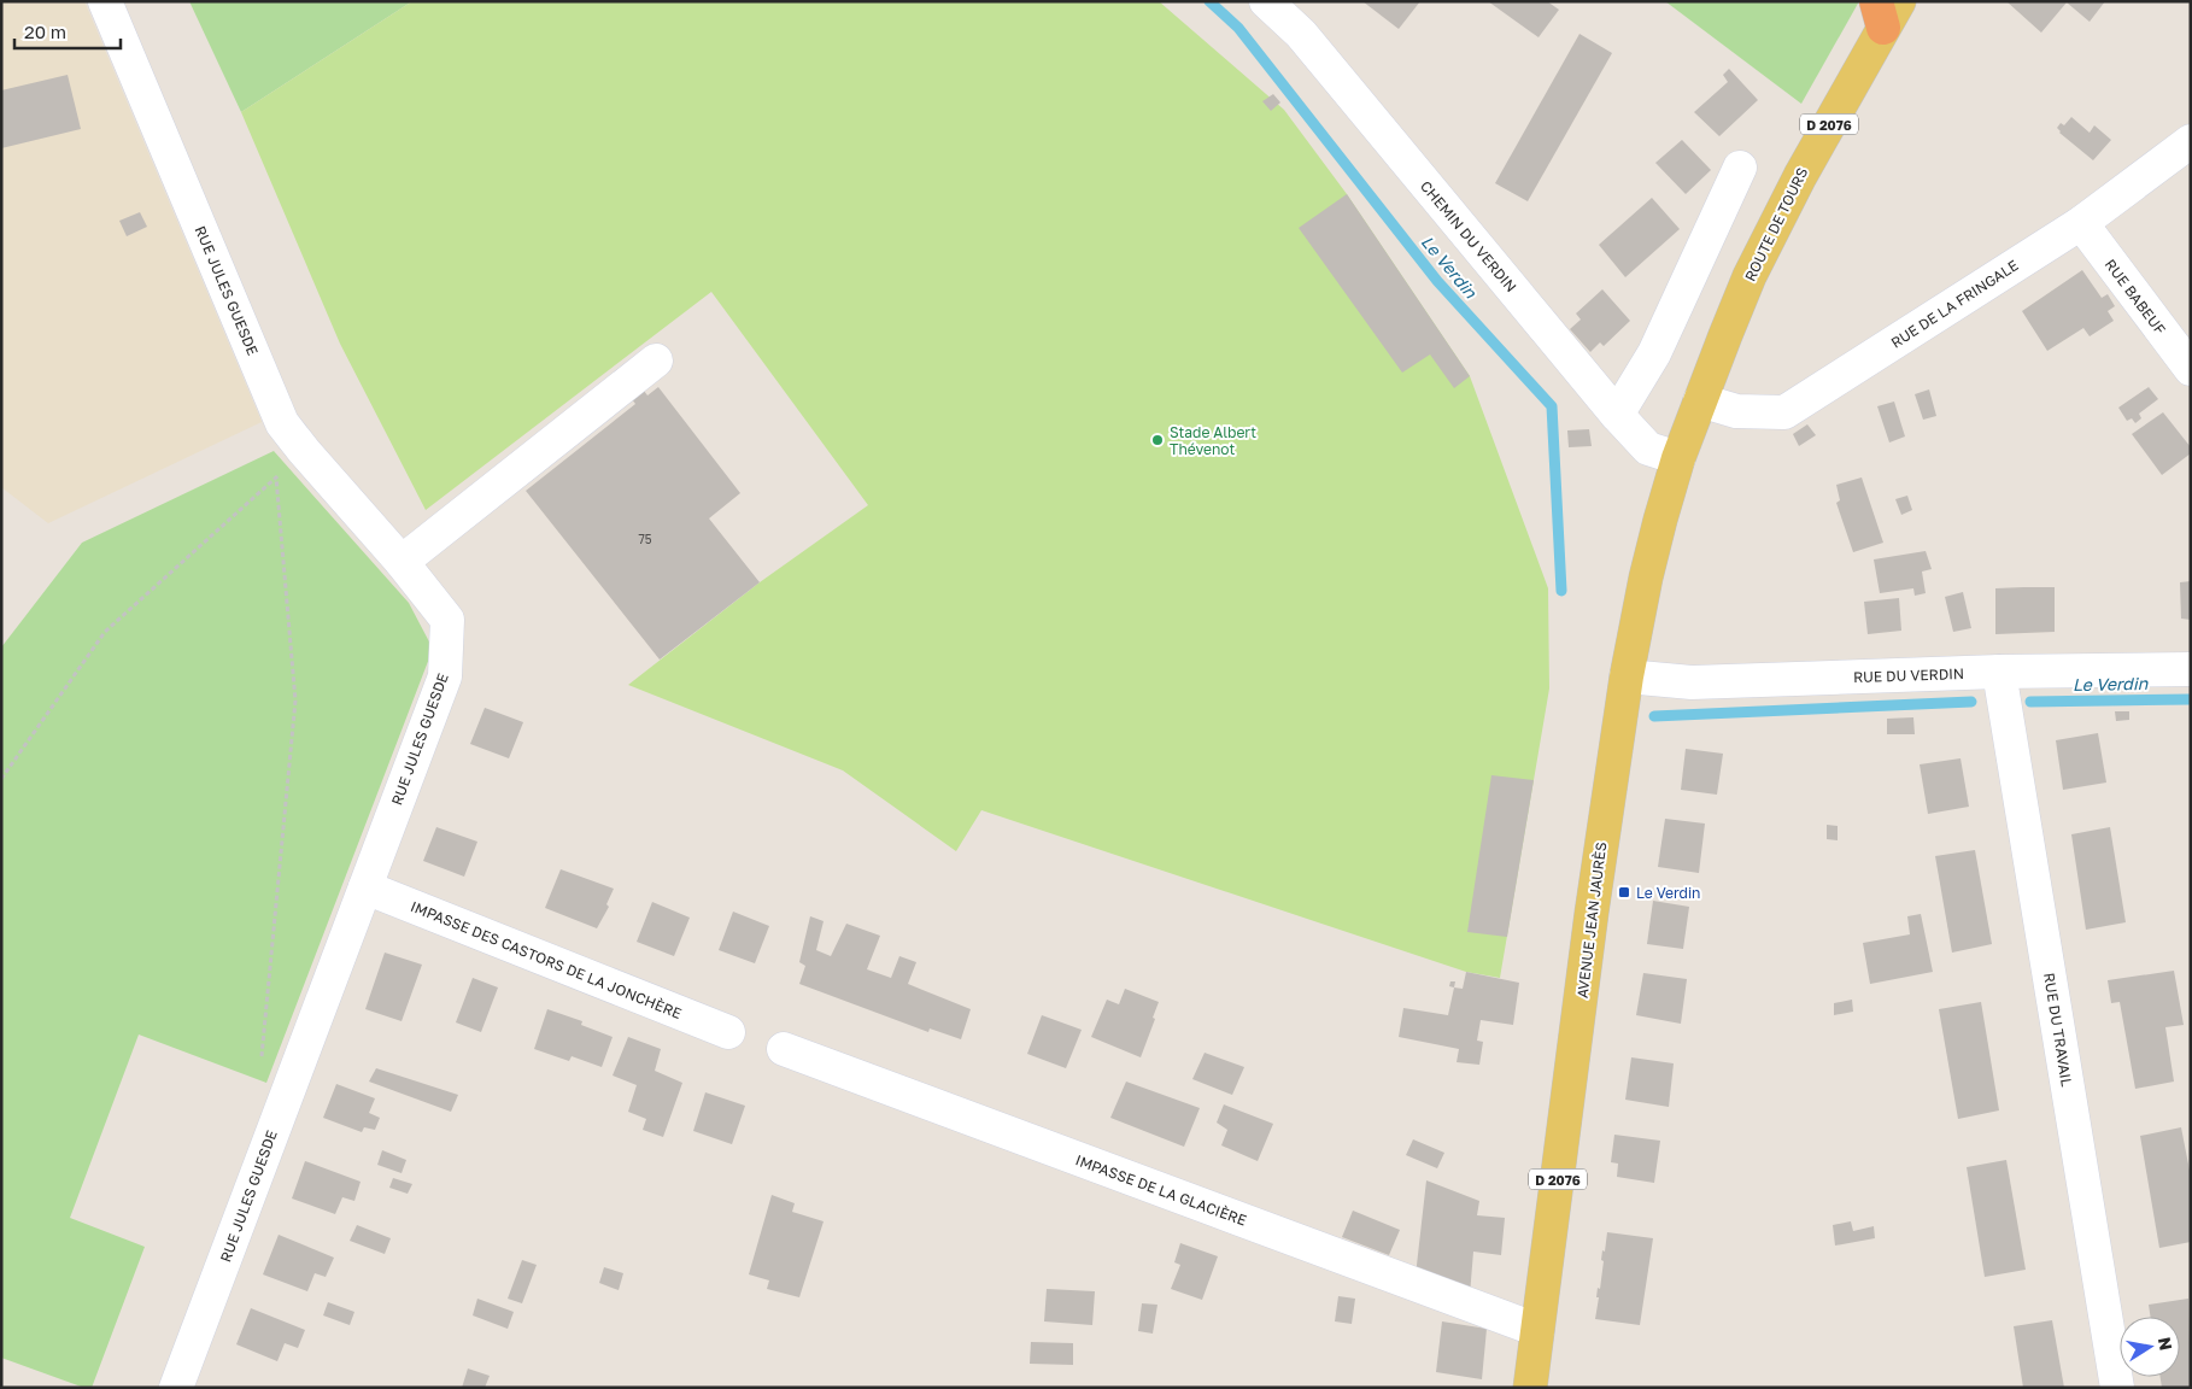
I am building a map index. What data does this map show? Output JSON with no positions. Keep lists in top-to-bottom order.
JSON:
{
  "streets": {
    "main road": ["D 2076", "ROUTE DE TOURS", "AVENUE JEAN JAURÈS"],
    "street": [
      "CHEMIN DU VERDIN",
      "RUE JULES GUESDE",
      "RUE BABEUF",
      "RUE DE LA FRINGALE",
      "RUE DU VERDIN",
      "IMPASSE DES CASTORS DE LA JONCHÈRE",
      "RUE DU TRAVAIL",
      "IMPASSE DE LA GLACIÈRE"
    ]
  },
  "crossings": [
    ["ROUTE DE TOURS", "CHEMIN DU VERDIN"],
    ["ROUTE DE TOURS", "RUE DE LA FRINGALE"],
    ["ROUTE DE TOURS", "AVENUE JEAN JAURÈS"],
    ["CHEMIN DU VERDIN", "AVENUE JEAN JAURÈS"],
    ["RUE JULES GUESDE", "IMPASSE DES CASTORS DE LA JONCHÈRE"],
    ["RUE BABEUF", "RUE DE LA FRINGALE"],
    ["RUE DU VERDIN", "AVENUE JEAN JAURÈS"],
    ["RUE DU VERDIN", "RUE DU TRAVAIL"],
    ["AVENUE JEAN JAURÈS", "IMPASSE DE LA GLACIÈRE"]
  ],
  "water": ["Le Verdin"],
  "places": {
    "other": ["Stade Albert Thévenot"],
    "transit": ["Le Verdin"]
  },
  "house_numbers": ["75"],
  "scale_bar": "20 m",
  "north": "right"
}
